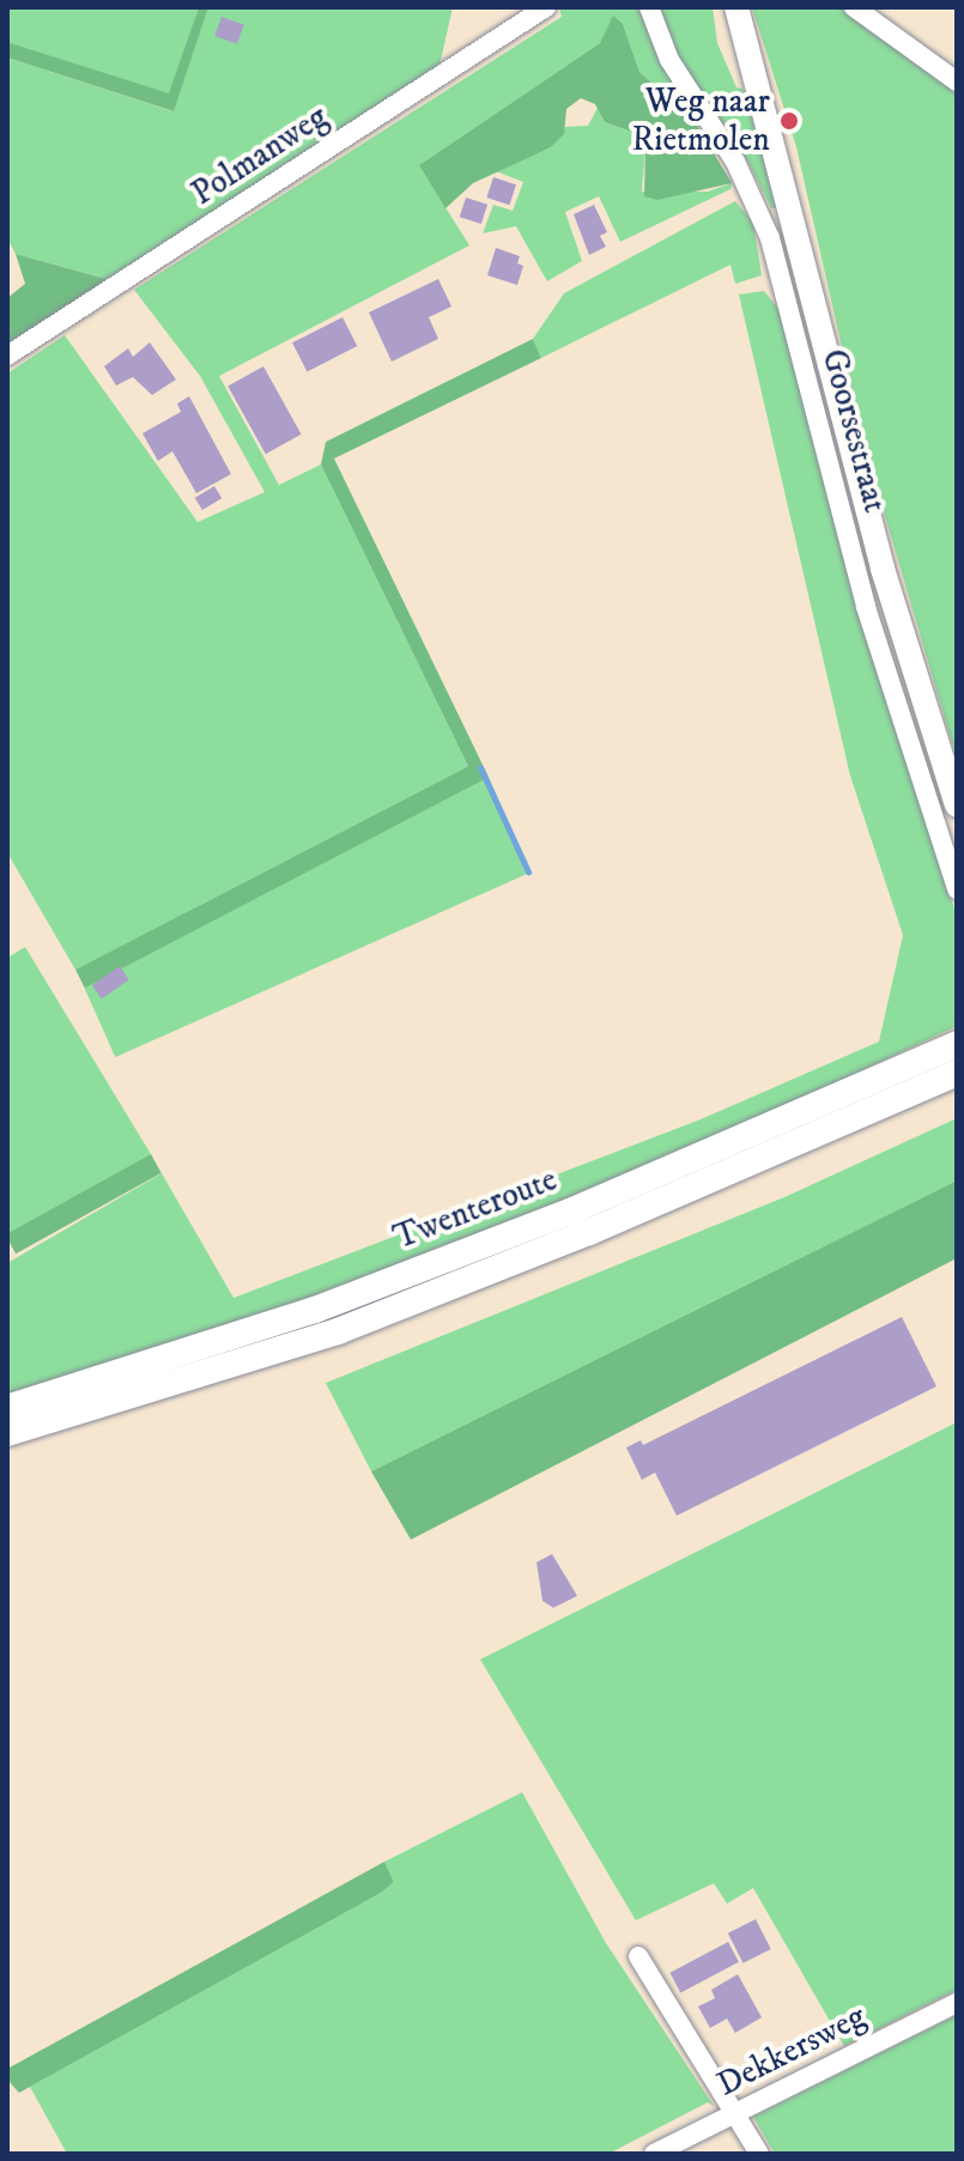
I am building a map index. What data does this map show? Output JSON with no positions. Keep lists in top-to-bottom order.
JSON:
{
  "streets": {
    "highway": ["Twenteroute"],
    "main road": ["Goorsestraat"],
    "street": ["Polmanweg", "Dekkersweg"]
  },
  "places": ["Weg naar Rietmolen"]
}
